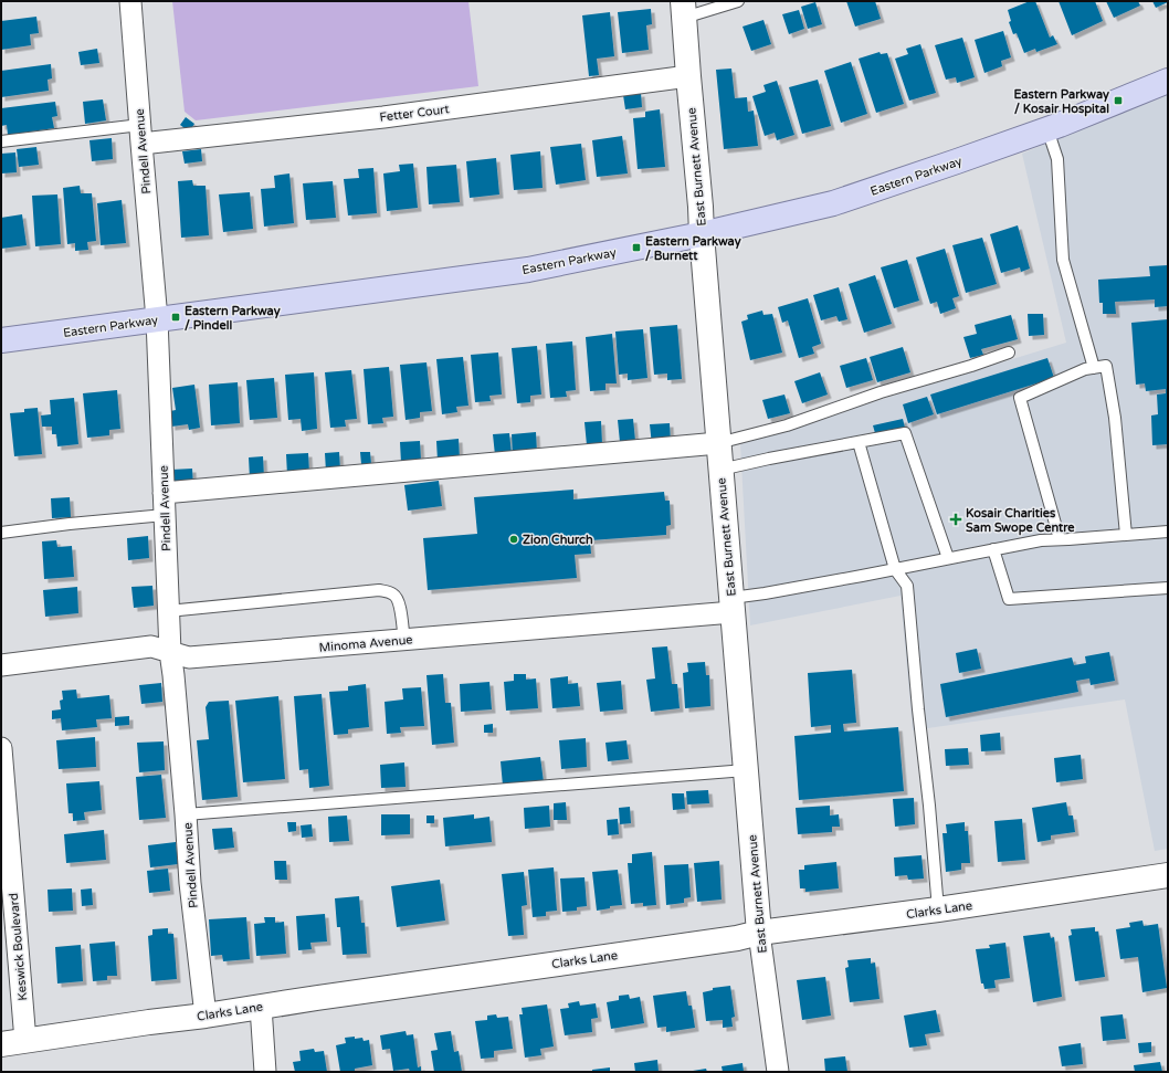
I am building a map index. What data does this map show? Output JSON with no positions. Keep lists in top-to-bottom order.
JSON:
{
  "streets": {
    "main road": ["Eastern Parkway"],
    "street": [
      "Fetter Court",
      "Pindell Avenue",
      "East Burnett Avenue",
      "Minoma Avenue",
      "Clarks Lane",
      "Keswick Boulevard"
    ]
  },
  "crossings": [
    ["Fetter Court", "Pindell Avenue"],
    ["Fetter Court", "East Burnett Avenue"],
    ["Pindell Avenue", "Eastern Parkway"],
    ["Pindell Avenue", "Minoma Avenue"],
    ["Pindell Avenue", "Clarks Lane"],
    ["East Burnett Avenue", "Eastern Parkway"],
    ["East Burnett Avenue", "Minoma Avenue"],
    ["East Burnett Avenue", "Clarks Lane"],
    ["Clarks Lane", "Keswick Boulevard"]
  ],
  "places": {
    "transit": ["Eastern Parkway / Kosair Hospital", "Eastern Parkway / Burnett", "Eastern Parkway / Pindell"],
    "health": ["Kosair Charities Sam Swope Centre"],
    "other": ["Zion Church"]
  }
}
